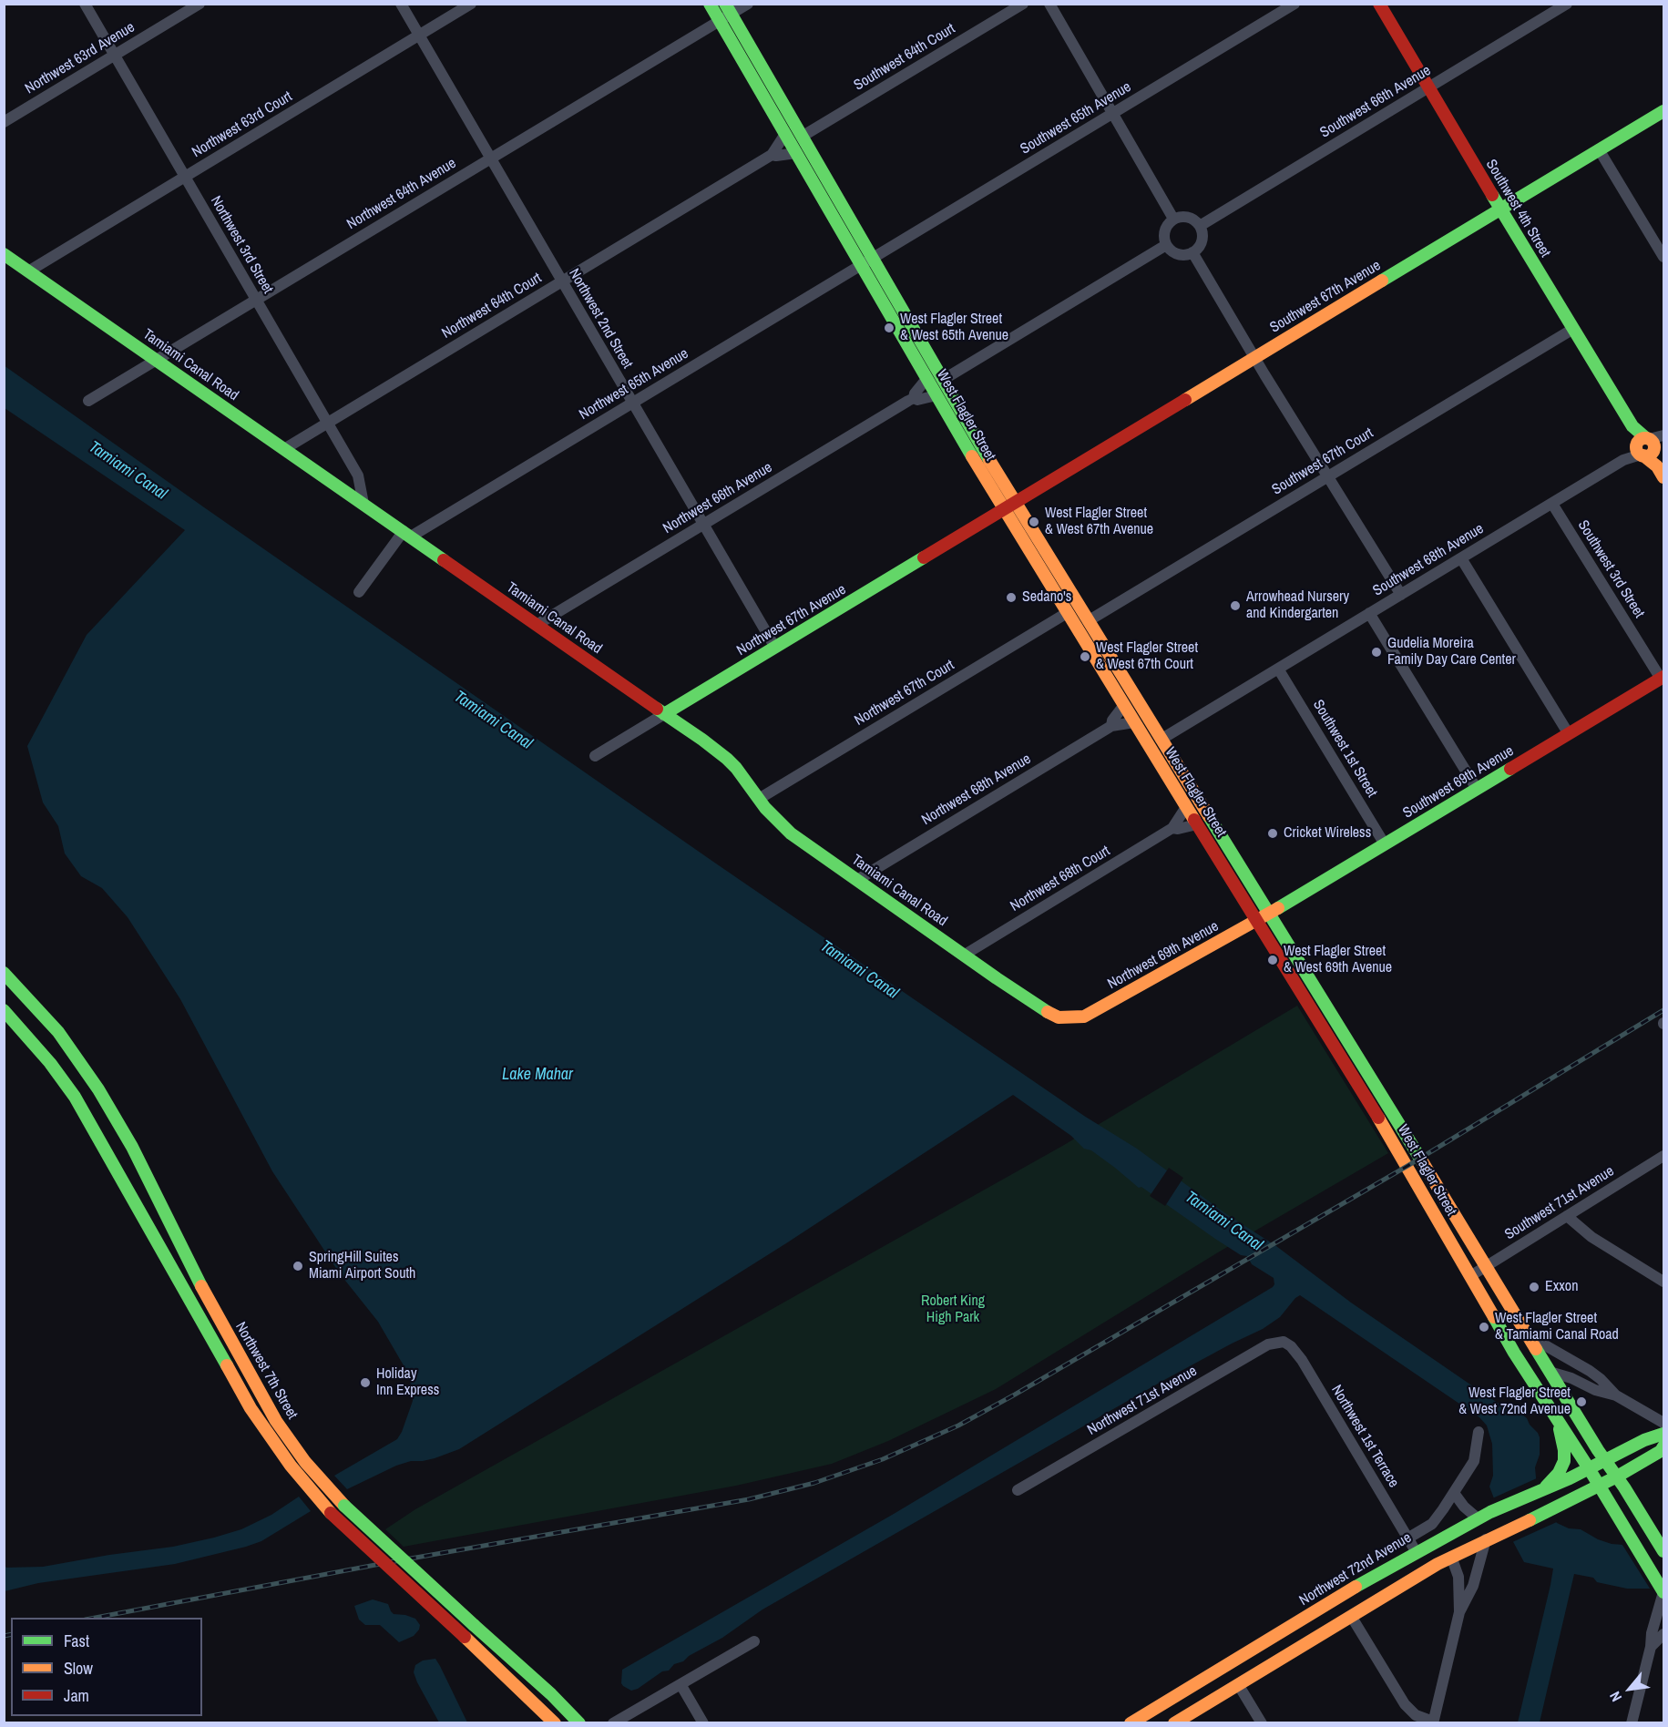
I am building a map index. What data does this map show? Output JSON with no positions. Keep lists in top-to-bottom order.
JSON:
{
  "streets": {
    "main road": [
      "Southwest 4th Street",
      "Southwest 67th Avenue",
      "Tamiami Canal Road",
      "West Flagler Street",
      "Northwest 67th Avenue",
      "Southwest 69th Avenue",
      "Northwest 69th Avenue",
      "Northwest 7th Street",
      "Northwest 72nd Avenue"
    ],
    "street": [
      "Southwest 64th Court",
      "Northwest 63rd Avenue",
      "Southwest 66th Avenue",
      "Southwest 65th Avenue",
      "Northwest 63rd Court",
      "Northwest 64th Avenue",
      "Northwest 3rd Street",
      "Northwest 64th Court",
      "Northwest 2nd Street",
      "Northwest 65th Avenue",
      "Southwest 67th Court",
      "Northwest 66th Avenue",
      "Southwest 68th Avenue",
      "Southwest 3rd Street",
      "Northwest 67th Court",
      "Southwest 1st Street",
      "Northwest 68th Avenue",
      "Northwest 68th Court",
      "Southwest 71st Avenue",
      "Northwest 71st Avenue",
      "Northwest 1st Terrace"
    ]
  },
  "crossings": [
    ["Southwest 64th Court", "West Flagler Street"],
    ["Northwest 63rd Avenue", "Northwest 3rd Street"],
    ["Southwest 66th Avenue", "Southwest 4th Street"],
    ["Southwest 65th Avenue", "Northwest 65th Avenue"],
    ["Southwest 65th Avenue", "West Flagler Street"],
    ["Northwest 63rd Court", "Northwest 3rd Street"],
    ["Northwest 63rd Court", "Northwest 2nd Street"],
    ["Northwest 63rd Court", "Tamiami Canal Road"],
    ["Northwest 64th Avenue", "Northwest 3rd Street"],
    ["Northwest 64th Avenue", "Northwest 2nd Street"],
    ["Northwest 64th Avenue", "Tamiami Canal Road"],
    ["Northwest 64th Avenue", "West Flagler Street"],
    ["Southwest 4th Street", "Southwest 67th Avenue"],
    ["Southwest 4th Street", "Southwest 67th Court"],
    ["Southwest 4th Street", "Southwest 68th Avenue"],
    ["Northwest 3rd Street", "Northwest 64th Court"],
    ["Northwest 3rd Street", "Tamiami Canal Road"],
    ["Southwest 67th Avenue", "West Flagler Street"],
    ["Southwest 67th Avenue", "Northwest 67th Avenue"],
    ["Northwest 64th Court", "Northwest 2nd Street"],
    ["Northwest 64th Court", "Tamiami Canal Road"],
    ["Northwest 64th Court", "West Flagler Street"],
    ["Northwest 2nd Street", "Northwest 65th Avenue"],
    ["Northwest 2nd Street", "Northwest 66th Avenue"],
    ["Northwest 2nd Street", "Northwest 67th Avenue"],
    ["Tamiami Canal Road", "Northwest 65th Avenue"],
    ["Tamiami Canal Road", "Northwest 66th Avenue"],
    ["Tamiami Canal Road", "Northwest 67th Avenue"],
    ["Tamiami Canal Road", "Northwest 67th Court"],
    ["Tamiami Canal Road", "Northwest 68th Avenue"],
    ["Tamiami Canal Road", "Northwest 68th Court"],
    ["Tamiami Canal Road", "Northwest 69th Avenue"],
    ["Northwest 65th Avenue", "West Flagler Street"],
    ["West Flagler Street", "Southwest 67th Court"],
    ["West Flagler Street", "Northwest 66th Avenue"],
    ["West Flagler Street", "Southwest 68th Avenue"],
    ["West Flagler Street", "Northwest 67th Avenue"],
    ["West Flagler Street", "Northwest 67th Court"],
    ["West Flagler Street", "Southwest 69th Avenue"],
    ["West Flagler Street", "Northwest 68th Avenue"],
    ["West Flagler Street", "Northwest 68th Court"],
    ["West Flagler Street", "Northwest 69th Avenue"],
    ["West Flagler Street", "Southwest 71st Avenue"],
    ["West Flagler Street", "Northwest 72nd Avenue"],
    ["Southwest 68th Avenue", "Southwest 3rd Street"],
    ["Southwest 68th Avenue", "Southwest 1st Street"],
    ["Southwest 3rd Street", "Southwest 69th Avenue"],
    ["Southwest 1st Street", "Southwest 69th Avenue"],
    ["Southwest 69th Avenue", "Northwest 69th Avenue"],
    ["Northwest 71st Avenue", "Northwest 1st Terrace"],
    ["Northwest 1st Terrace", "Northwest 72nd Avenue"]
  ],
  "water": ["Tamiami Canal", "Lake Mahar"],
  "parks": ["Robert King High Park"],
  "places": [
    "West Flagler Street & West 65th Avenue",
    "West Flagler Street & West 67th Avenue",
    "Sedano's",
    "Arrowhead Nursery and Kindergarten",
    "Gudelia Moreira Family Day Care Center",
    "West Flagler Street & West 67th Court",
    "Cricket Wireless",
    "West Flagler Street & West 69th Avenue",
    "SpringHill Suites Miami Airport South",
    "Exxon",
    "West Flagler Street & Tamiami Canal Road",
    "Holiday Inn Express",
    "West Flagler Street & West 72nd Avenue"
  ],
  "legend": ["Fast", "Slow", "Jam"],
  "north": "bottom left"
}
